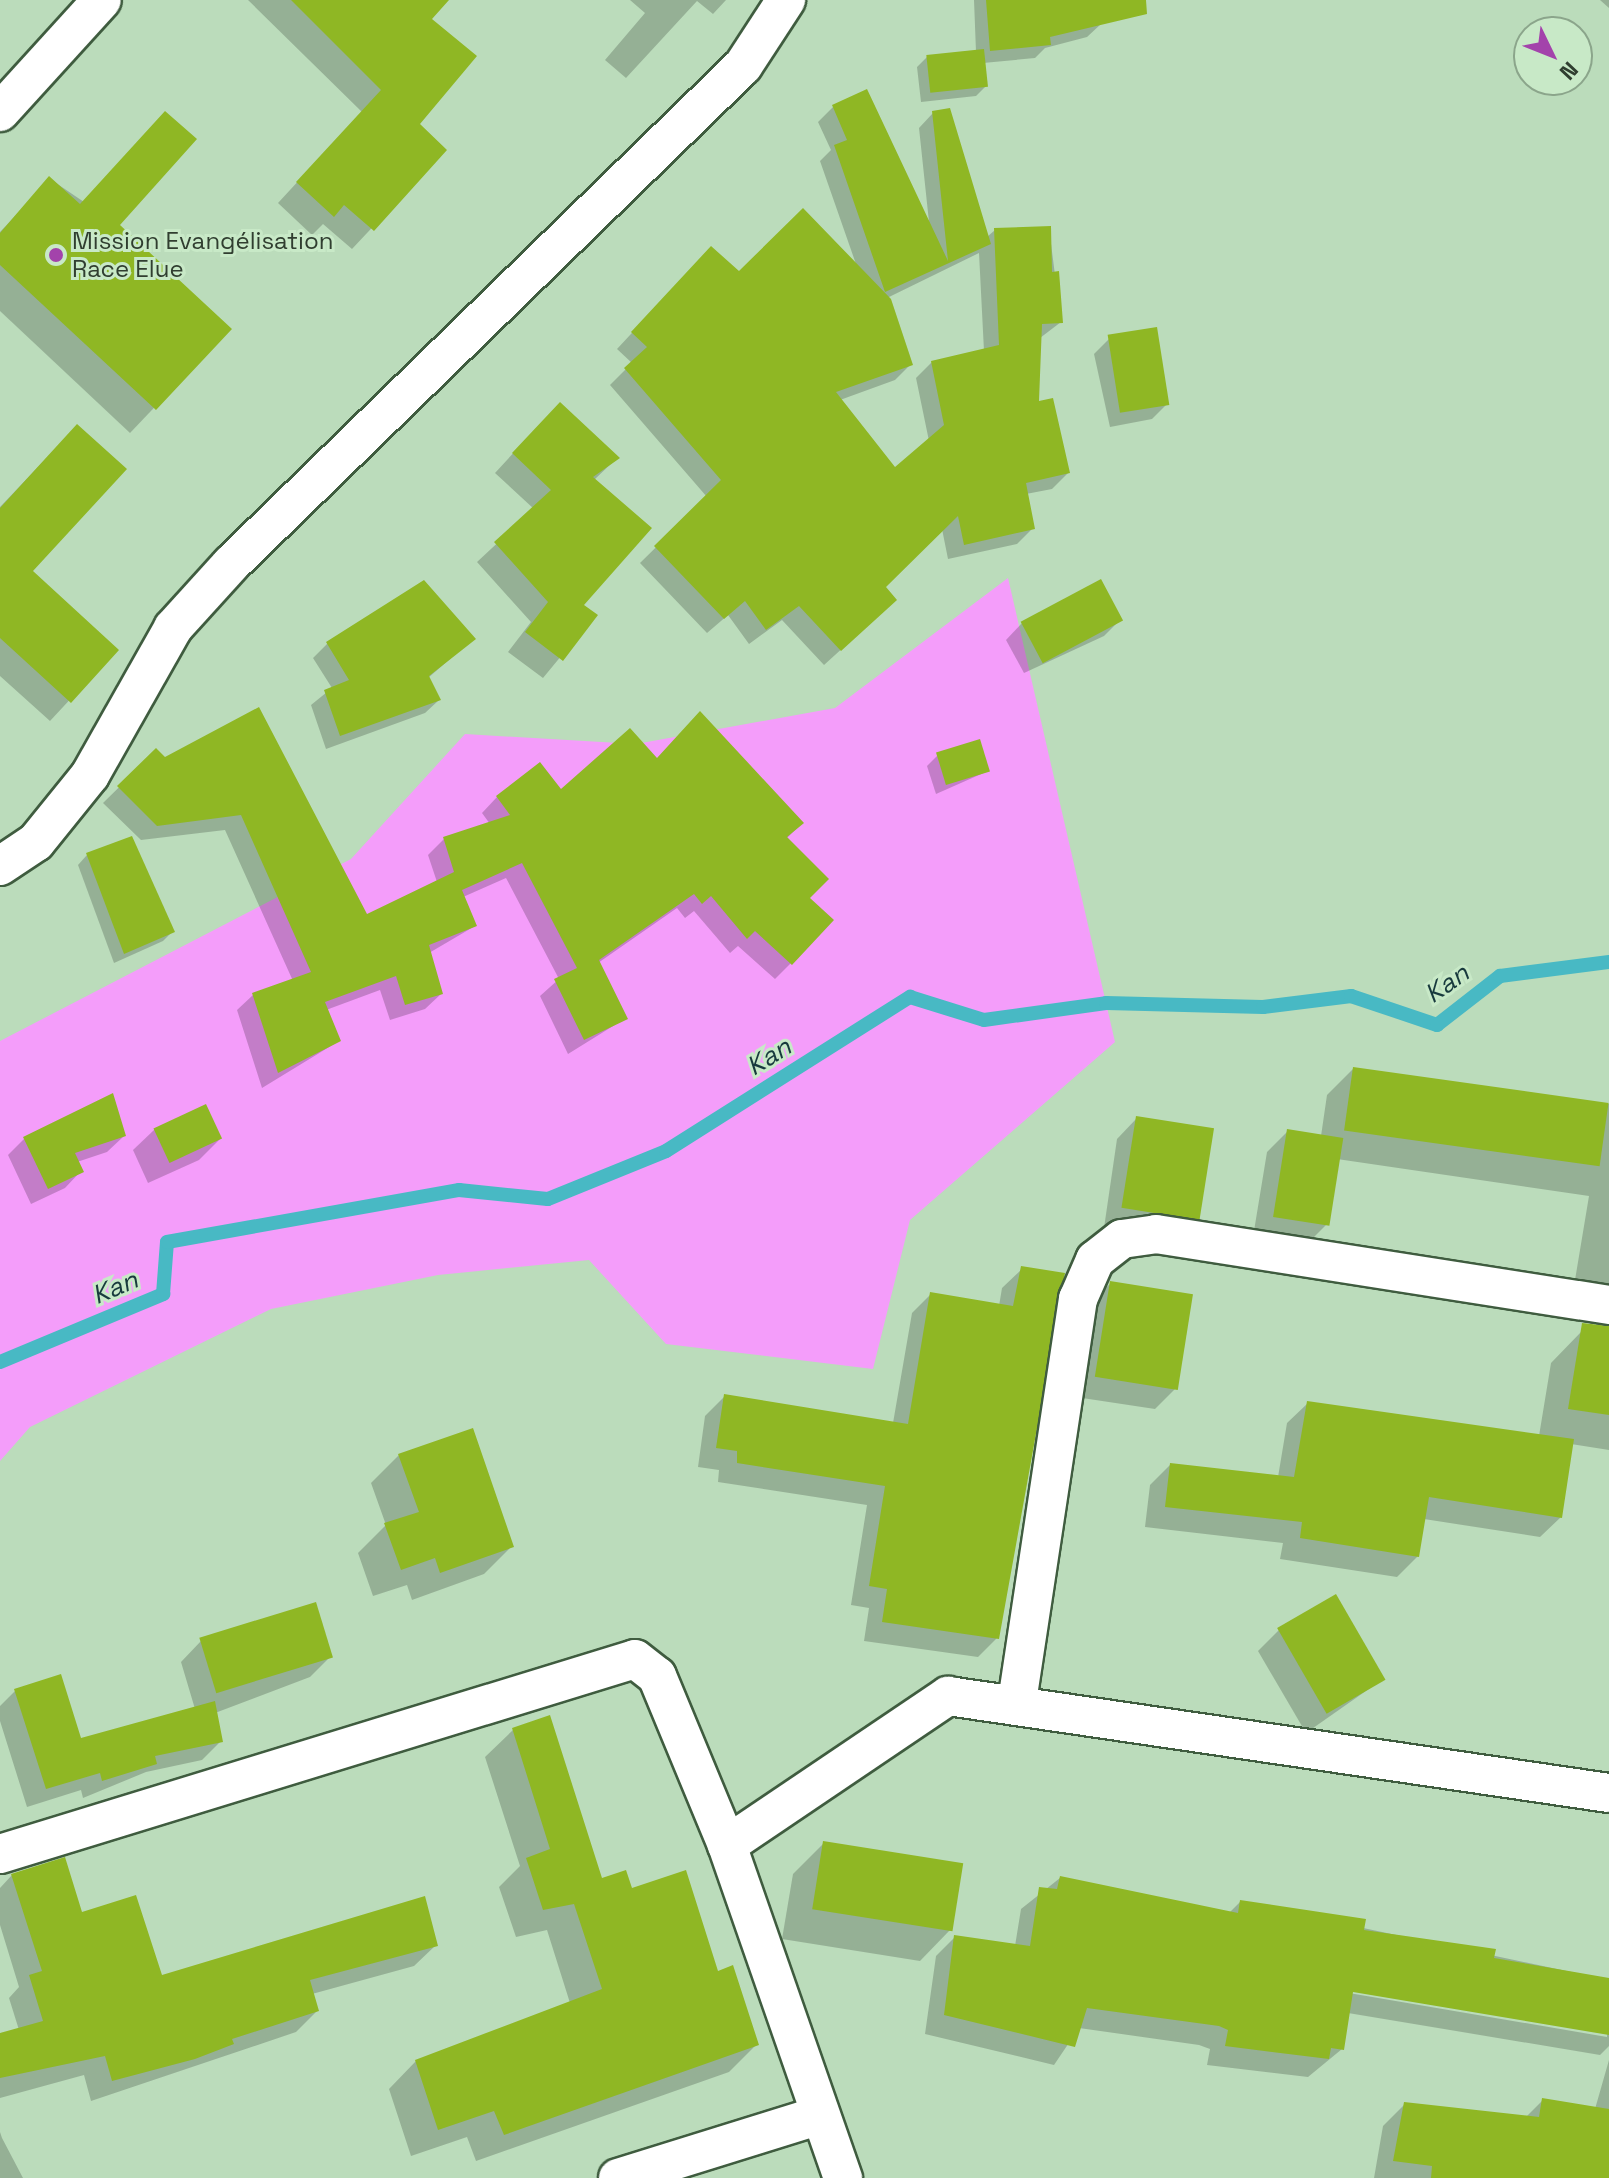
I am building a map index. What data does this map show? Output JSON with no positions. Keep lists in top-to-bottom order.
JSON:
{
  "water": ["Kan"],
  "places": ["Mission Evangélisation Race Elue"],
  "north": "bottom right"
}
